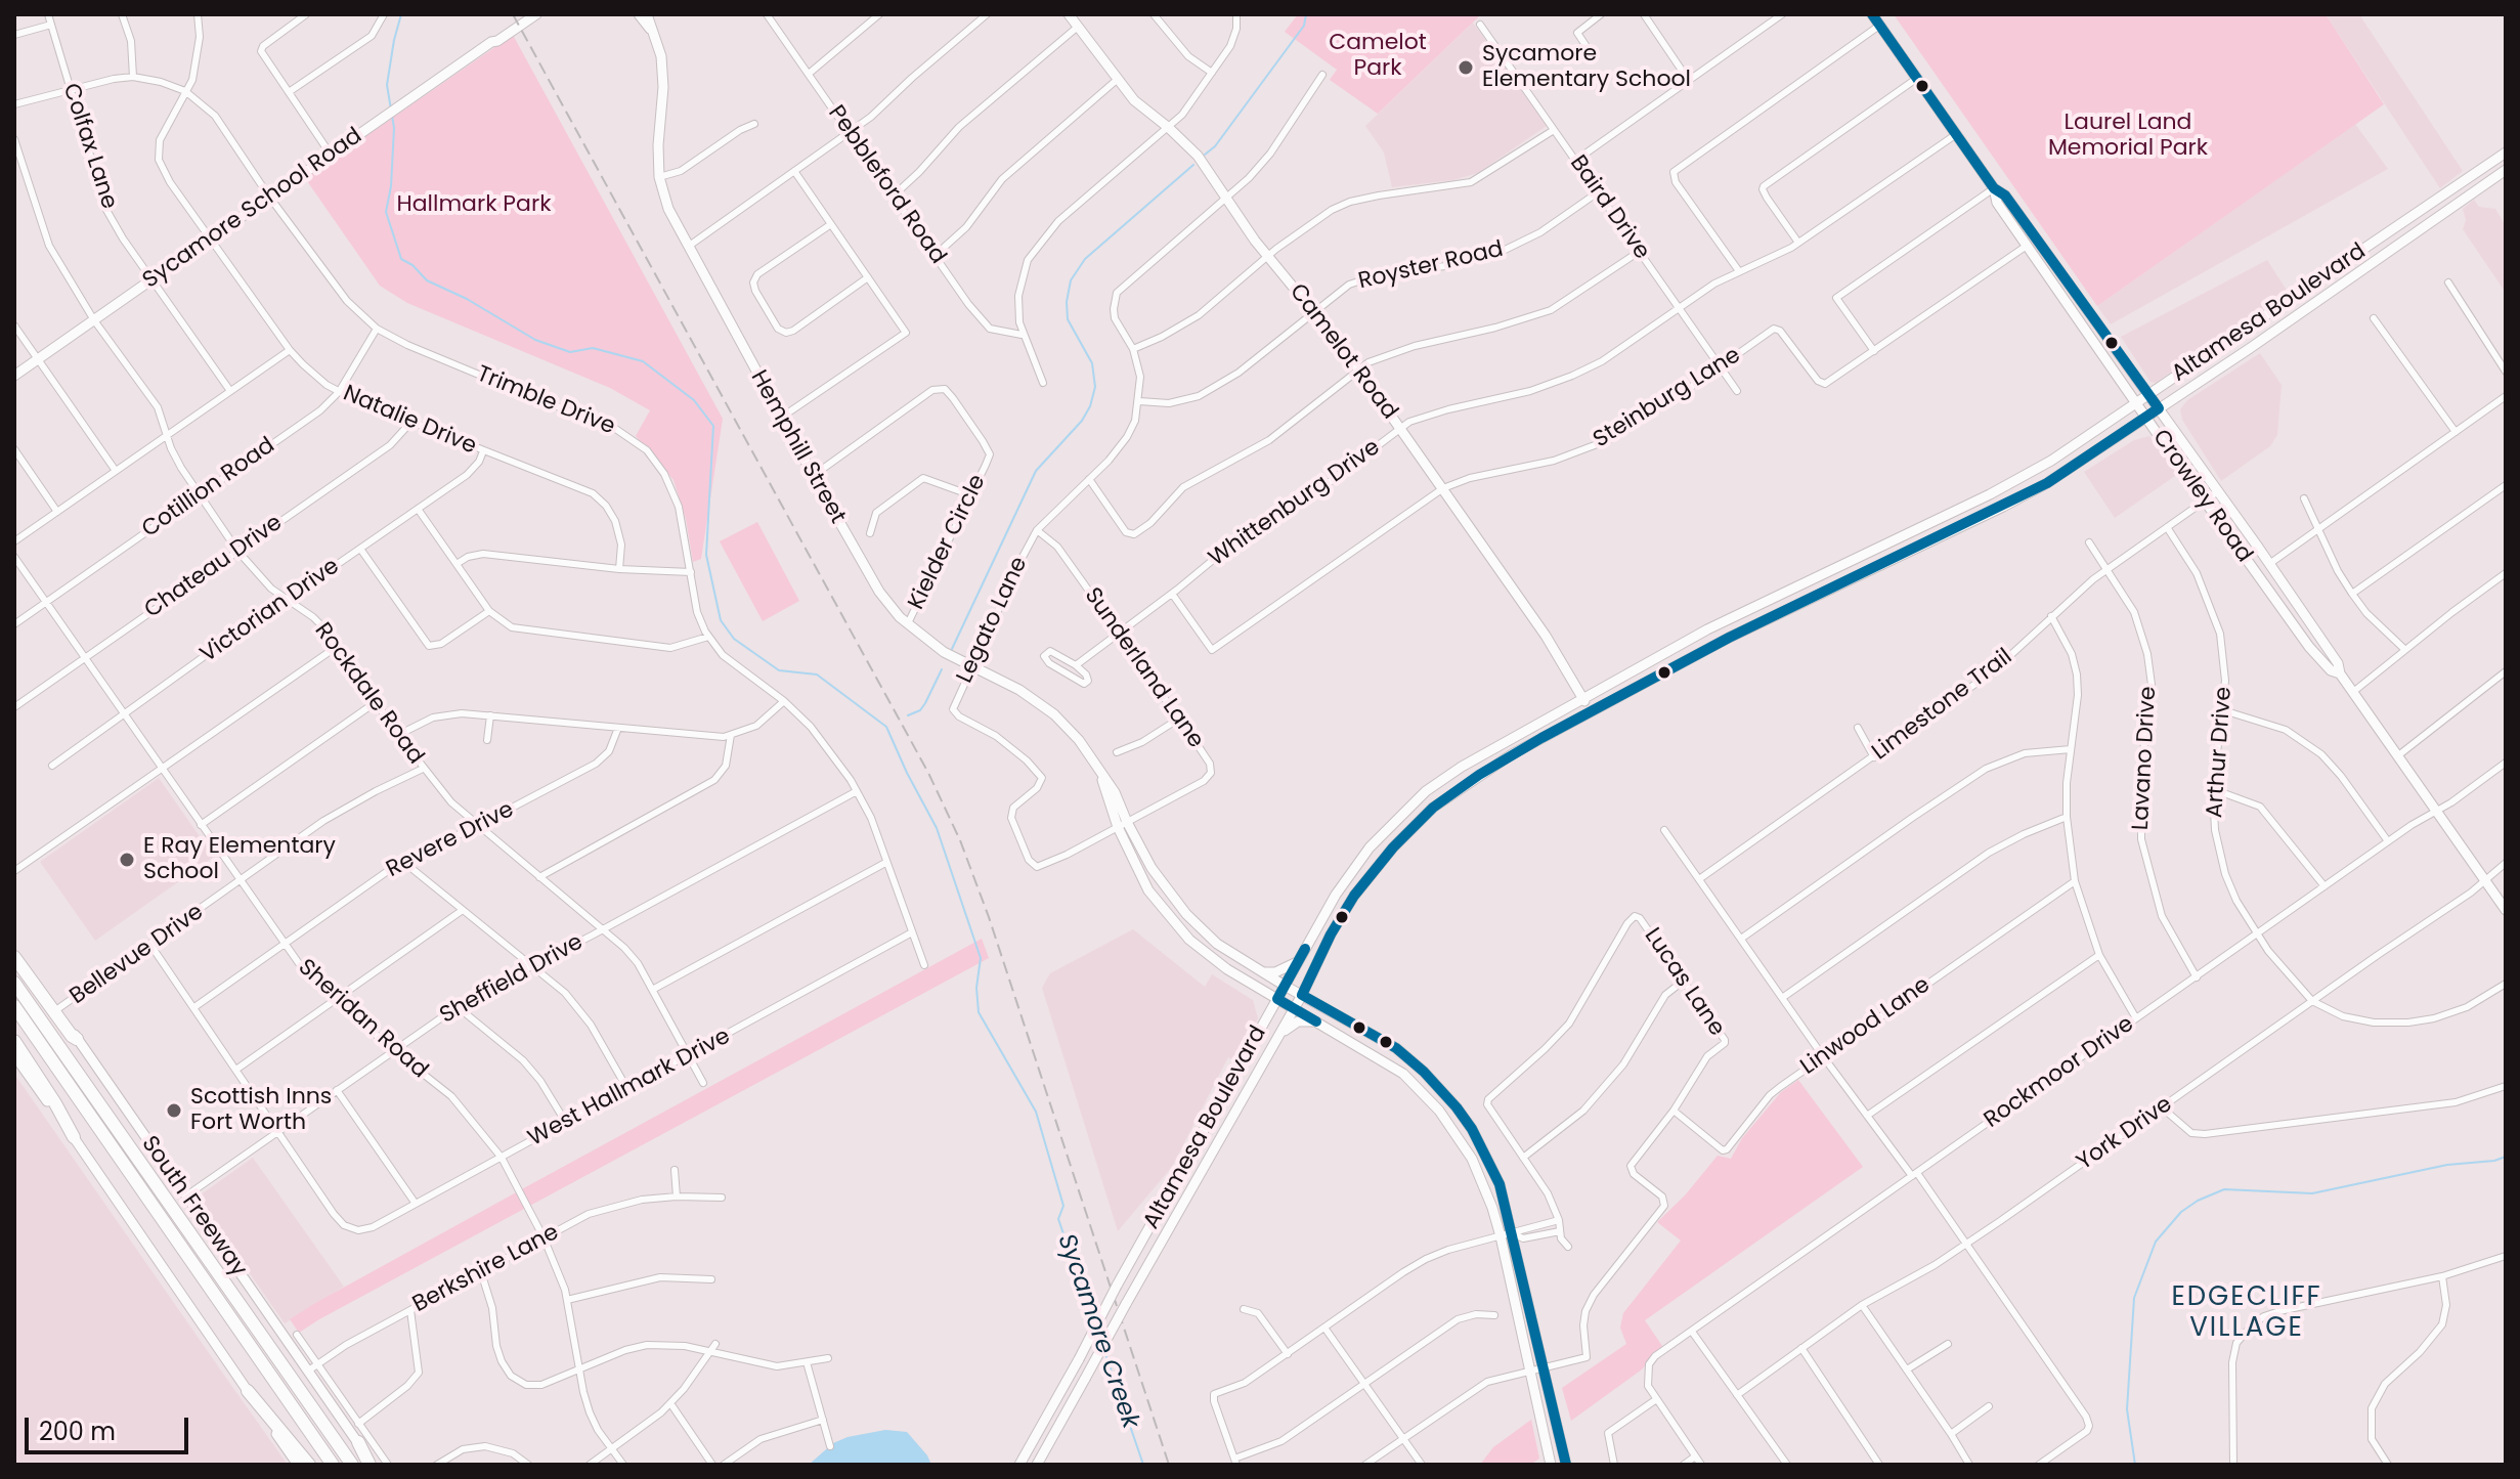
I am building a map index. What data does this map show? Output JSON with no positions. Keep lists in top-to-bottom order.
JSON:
{
  "streets": {
    "highway": ["South Freeway"],
    "main road": [
      "Sycamore School Road",
      "Altamesa Boulevard",
      "Camelot Road",
      "Hemphill Street",
      "Crowley Road"
    ],
    "street": [
      "Colfax Lane",
      "Pebbleford Road",
      "Baird Drive",
      "Royster Road",
      "Steinburg Lane",
      "Trimble Drive",
      "Natalie Drive",
      "Cotillion Road",
      "Whittenburg Drive",
      "Kielder Circle",
      "Chateau Drive",
      "Victorian Drive",
      "Legato Lane",
      "Sunderland Lane",
      "Rockdale Road",
      "Limestone Trail",
      "Arthur Drive",
      "Lavano Drive",
      "Revere Drive",
      "Bellevue Drive",
      "Sheffield Drive",
      "Lucas Lane",
      "Sheridan Road",
      "Linwood Lane",
      "Rockmoor Drive",
      "West Hallmark Drive",
      "York Drive",
      "Berkshire Lane"
    ]
  },
  "crossings": [
    ["Colfax Lane", "Sycamore School Road"],
    ["Colfax Lane", "Trimble Drive"],
    ["Baird Drive", "Royster Road"],
    ["Baird Drive", "Steinburg Lane"],
    ["Baird Drive", "Whittenburg Drive"],
    ["Sycamore School Road", "Trimble Drive"],
    ["Sycamore School Road", "Natalie Drive"],
    ["Sycamore School Road", "Rockdale Road"],
    ["Royster Road", "Camelot Road"],
    ["Royster Road", "Legato Lane"],
    ["Altamesa Boulevard", "Camelot Road"],
    ["Altamesa Boulevard", "Hemphill Street"],
    ["Altamesa Boulevard", "Crowley Road"],
    ["Camelot Road", "Steinburg Lane"],
    ["Camelot Road", "Whittenburg Drive"],
    ["Camelot Road", "Legato Lane"],
    ["Steinburg Lane", "Crowley Road"],
    ["Steinburg Lane", "Whittenburg Drive"],
    ["Trimble Drive", "Natalie Drive"],
    ["Trimble Drive", "Cotillion Road"],
    ["Trimble Drive", "Sheffield Drive"],
    ["Trimble Drive", "West Hallmark Drive"],
    ["Natalie Drive", "Cotillion Road"],
    ["Natalie Drive", "Chateau Drive"],
    ["Natalie Drive", "Victorian Drive"],
    ["Hemphill Street", "Kielder Circle"],
    ["Hemphill Street", "Legato Lane"],
    ["Hemphill Street", "Sunderland Lane"],
    ["Hemphill Street", "Lucas Lane"],
    ["Cotillion Road", "Rockdale Road"],
    ["Cotillion Road", "Sheridan Road"],
    ["Crowley Road", "Whittenburg Drive"],
    ["Crowley Road", "Limestone Trail"],
    ["Crowley Road", "Rockmoor Drive"],
    ["Crowley Road", "York Drive"],
    ["Whittenburg Drive", "Sunderland Lane"],
    ["Chateau Drive", "Rockdale Road"],
    ["Chateau Drive", "Sheridan Road"],
    ["Victorian Drive", "Rockdale Road"],
    ["Victorian Drive", "Sheridan Road"],
    ["Legato Lane", "Sunderland Lane"],
    ["Rockdale Road", "Revere Drive"],
    ["Rockdale Road", "Bellevue Drive"],
    ["Rockdale Road", "Sheffield Drive"],
    ["Rockdale Road", "West Hallmark Drive"],
    ["Limestone Trail", "Arthur Drive"],
    ["Limestone Trail", "Lavano Drive"],
    ["Arthur Drive", "Rockmoor Drive"],
    ["Arthur Drive", "York Drive"],
    ["Lavano Drive", "Rockmoor Drive"],
    ["Revere Drive", "Sheridan Road"],
    ["Bellevue Drive", "Sheridan Road"],
    ["Bellevue Drive", "South Freeway"],
    ["Sheffield Drive", "Sheridan Road"],
    ["Sheffield Drive", "West Hallmark Drive"],
    ["Sheffield Drive", "South Freeway"],
    ["Lucas Lane", "Linwood Lane"],
    ["Sheridan Road", "West Hallmark Drive"],
    ["Sheridan Road", "Berkshire Lane"],
    ["South Freeway", "Berkshire Lane"]
  ],
  "districts": ["EDGECLIFF VILLAGE"],
  "water": ["Sycamore Creek"],
  "parks": ["Camelot Park", "Laurel Land Memorial Park", "Hallmark Park"],
  "places": ["Sycamore Elementary School", "E Ray Elementary School", "Scottish Inns Fort Worth"],
  "scale_bar": "200 m"
}
